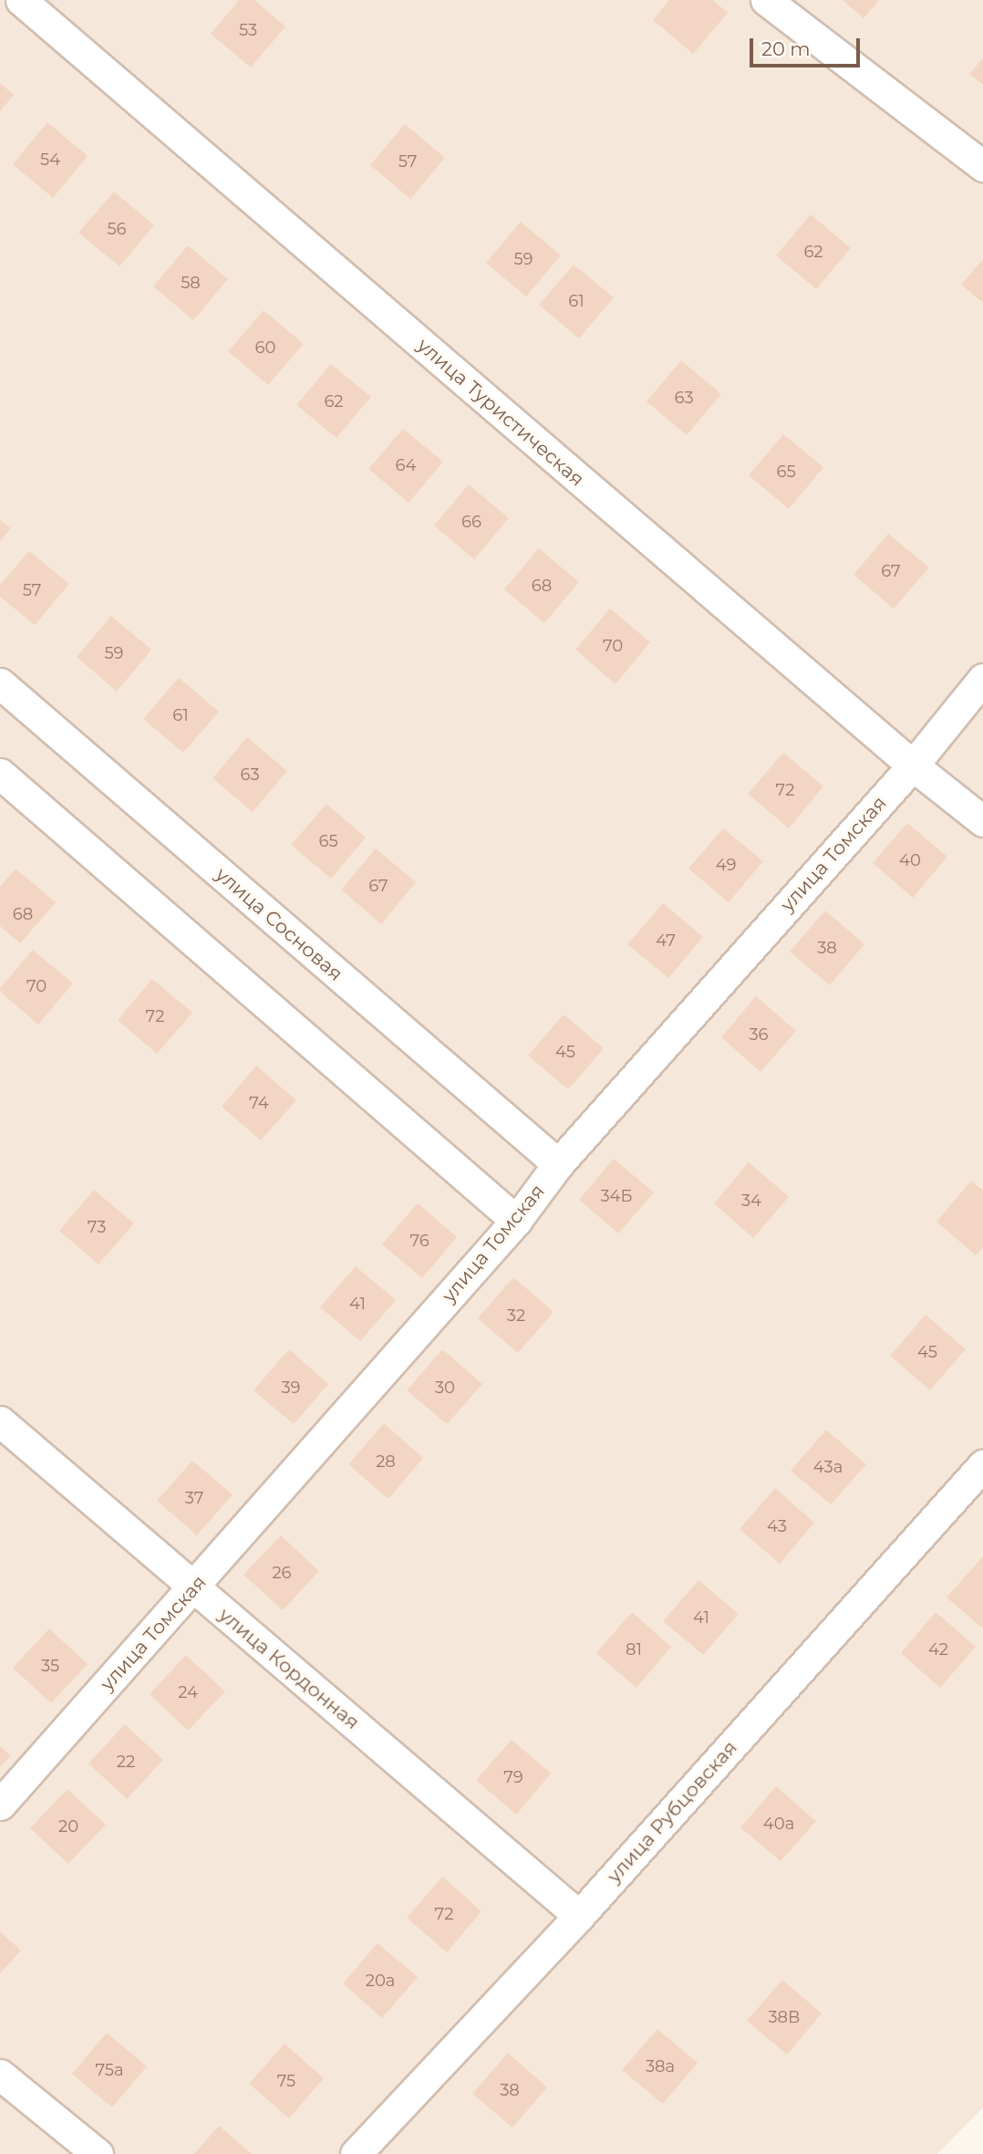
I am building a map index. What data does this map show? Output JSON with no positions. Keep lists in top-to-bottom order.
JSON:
{
  "streets": {
    "street": [
      "улица Туристическая",
      "улица Томская",
      "улица Сосновая",
      "улица Кордонная",
      "улица Рубцовская"
    ]
  },
  "crossings": [
    ["улица Туристическая", "улица Томская"],
    ["улица Томская", "улица Сосновая"],
    ["улица Томская", "улица Кордонная"],
    ["улица Кордонная", "улица Рубцовская"]
  ],
  "house_numbers": [
    "53",
    "54",
    "57",
    "56",
    "62",
    "59",
    "58",
    "61",
    "60",
    "63",
    "62",
    "64",
    "65",
    "66",
    "67",
    "68",
    "57",
    "70",
    "59",
    "61",
    "63",
    "72",
    "65",
    "40",
    "49",
    "67",
    "68",
    "47",
    "38",
    "70",
    "72",
    "36",
    "45",
    "74",
    "34Б",
    "34",
    "73",
    "76",
    "41",
    "32",
    "45",
    "39",
    "30",
    "28",
    "43а",
    "37",
    "43",
    "26",
    "41",
    "81",
    "42",
    "35",
    "24",
    "22",
    "79",
    "40а",
    "20",
    "72",
    "20а",
    "38В",
    "38а",
    "75а",
    "75",
    "38"
  ],
  "scale_bar": "20 m"
}
